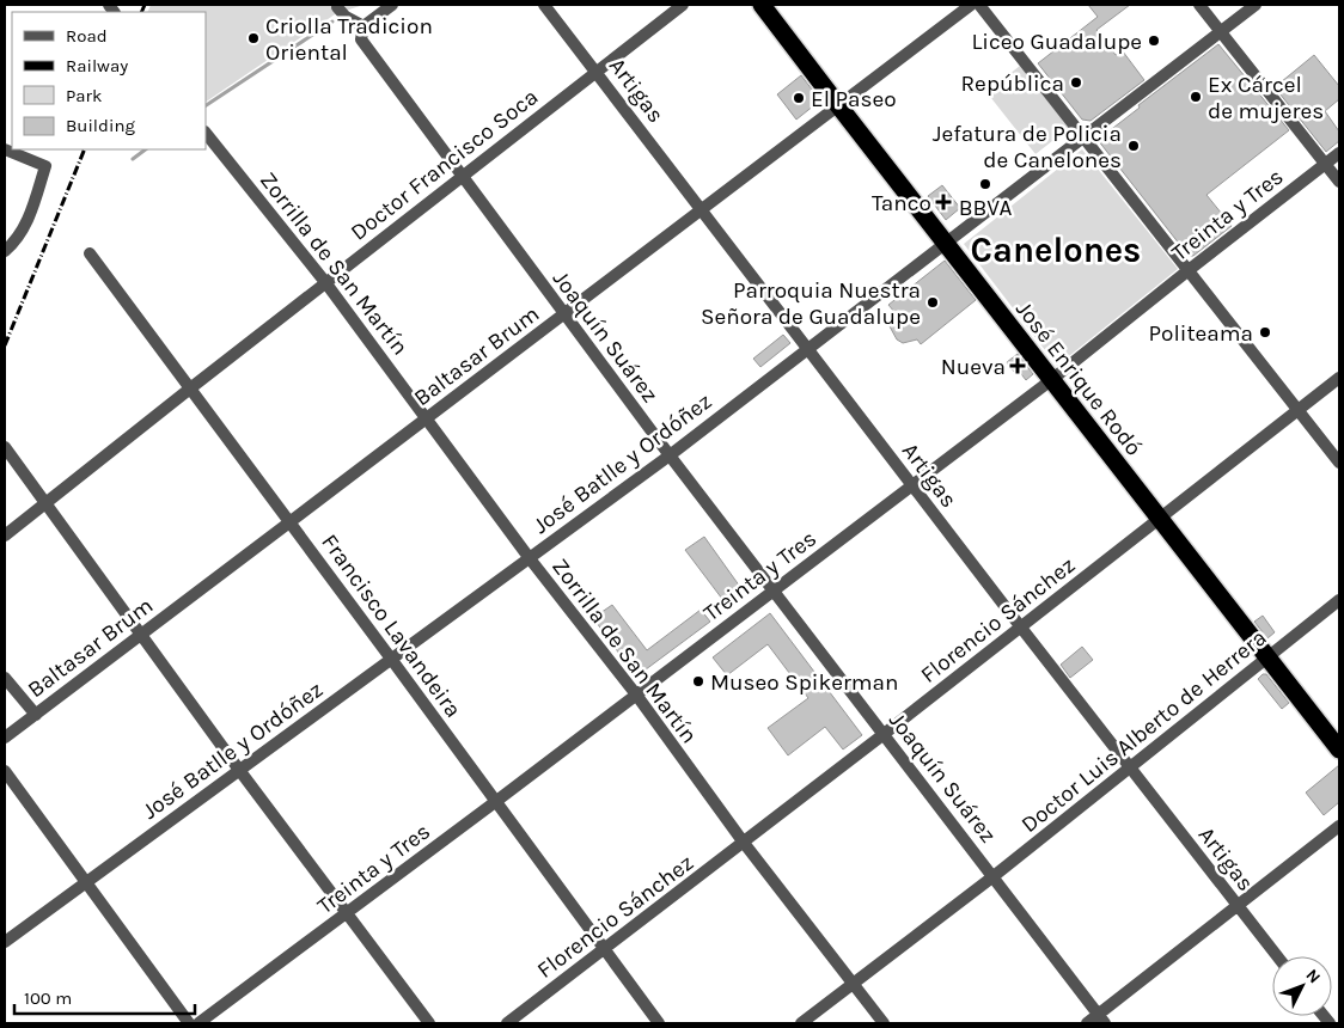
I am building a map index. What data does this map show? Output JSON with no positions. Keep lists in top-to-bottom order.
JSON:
{
  "streets": {
    "highway": ["José Enrique Rodó"],
    "street": [
      "Artigas",
      "Doctor Francisco Soca",
      "Treinta y Tres",
      "Zorrilla de San Martín",
      "Joaquín Suárez",
      "Baltasar Brum",
      "José Batlle y Ordóñez",
      "Florencio Sánchez",
      "Francisco Lavandeira",
      "Doctor Luis Alberto de Herrera"
    ]
  },
  "crossings": [
    ["Artigas", "Doctor Francisco Soca"],
    ["Artigas", "Treinta y Tres"],
    ["Artigas", "Baltasar Brum"],
    ["Artigas", "José Batlle y Ordóñez"],
    ["Artigas", "Florencio Sánchez"],
    ["Artigas", "Doctor Luis Alberto de Herrera"],
    ["Doctor Francisco Soca", "Zorrilla de San Martín"],
    ["Doctor Francisco Soca", "Joaquín Suárez"],
    ["Doctor Francisco Soca", "Francisco Lavandeira"],
    ["Treinta y Tres", "Zorrilla de San Martín"],
    ["Treinta y Tres", "Joaquín Suárez"],
    ["Treinta y Tres", "José Enrique Rodó"],
    ["Treinta y Tres", "Francisco Lavandeira"],
    ["Zorrilla de San Martín", "Baltasar Brum"],
    ["Zorrilla de San Martín", "José Batlle y Ordóñez"],
    ["Zorrilla de San Martín", "Florencio Sánchez"],
    ["Zorrilla de San Martín", "Doctor Luis Alberto de Herrera"],
    ["Joaquín Suárez", "Baltasar Brum"],
    ["Joaquín Suárez", "José Batlle y Ordóñez"],
    ["Joaquín Suárez", "Florencio Sánchez"],
    ["Joaquín Suárez", "Doctor Luis Alberto de Herrera"],
    ["Baltasar Brum", "José Enrique Rodó"],
    ["Baltasar Brum", "Francisco Lavandeira"],
    ["José Enrique Rodó", "José Batlle y Ordóñez"],
    ["José Enrique Rodó", "Florencio Sánchez"],
    ["José Enrique Rodó", "Doctor Luis Alberto de Herrera"],
    ["José Batlle y Ordóñez", "Francisco Lavandeira"],
    ["Florencio Sánchez", "Francisco Lavandeira"]
  ],
  "districts": ["Canelones"],
  "places": {
    "other": [
      "Criolla Tradicion Oriental",
      "Liceo Guadalupe",
      "República",
      "Ex Cárcel de mujeres",
      "El Paseo",
      "Jefatura de Policia de Canelones",
      "BBVA",
      "Parroquia Nuestra Señora de Guadalupe",
      "Politeama",
      "Museo Spikerman"
    ],
    "health": ["Tanco", "Nueva"]
  },
  "legend": [
    "Road",
    "Railway",
    "Park",
    "Building"
  ],
  "scale_bar": "100 m",
  "north": "top right"
}
